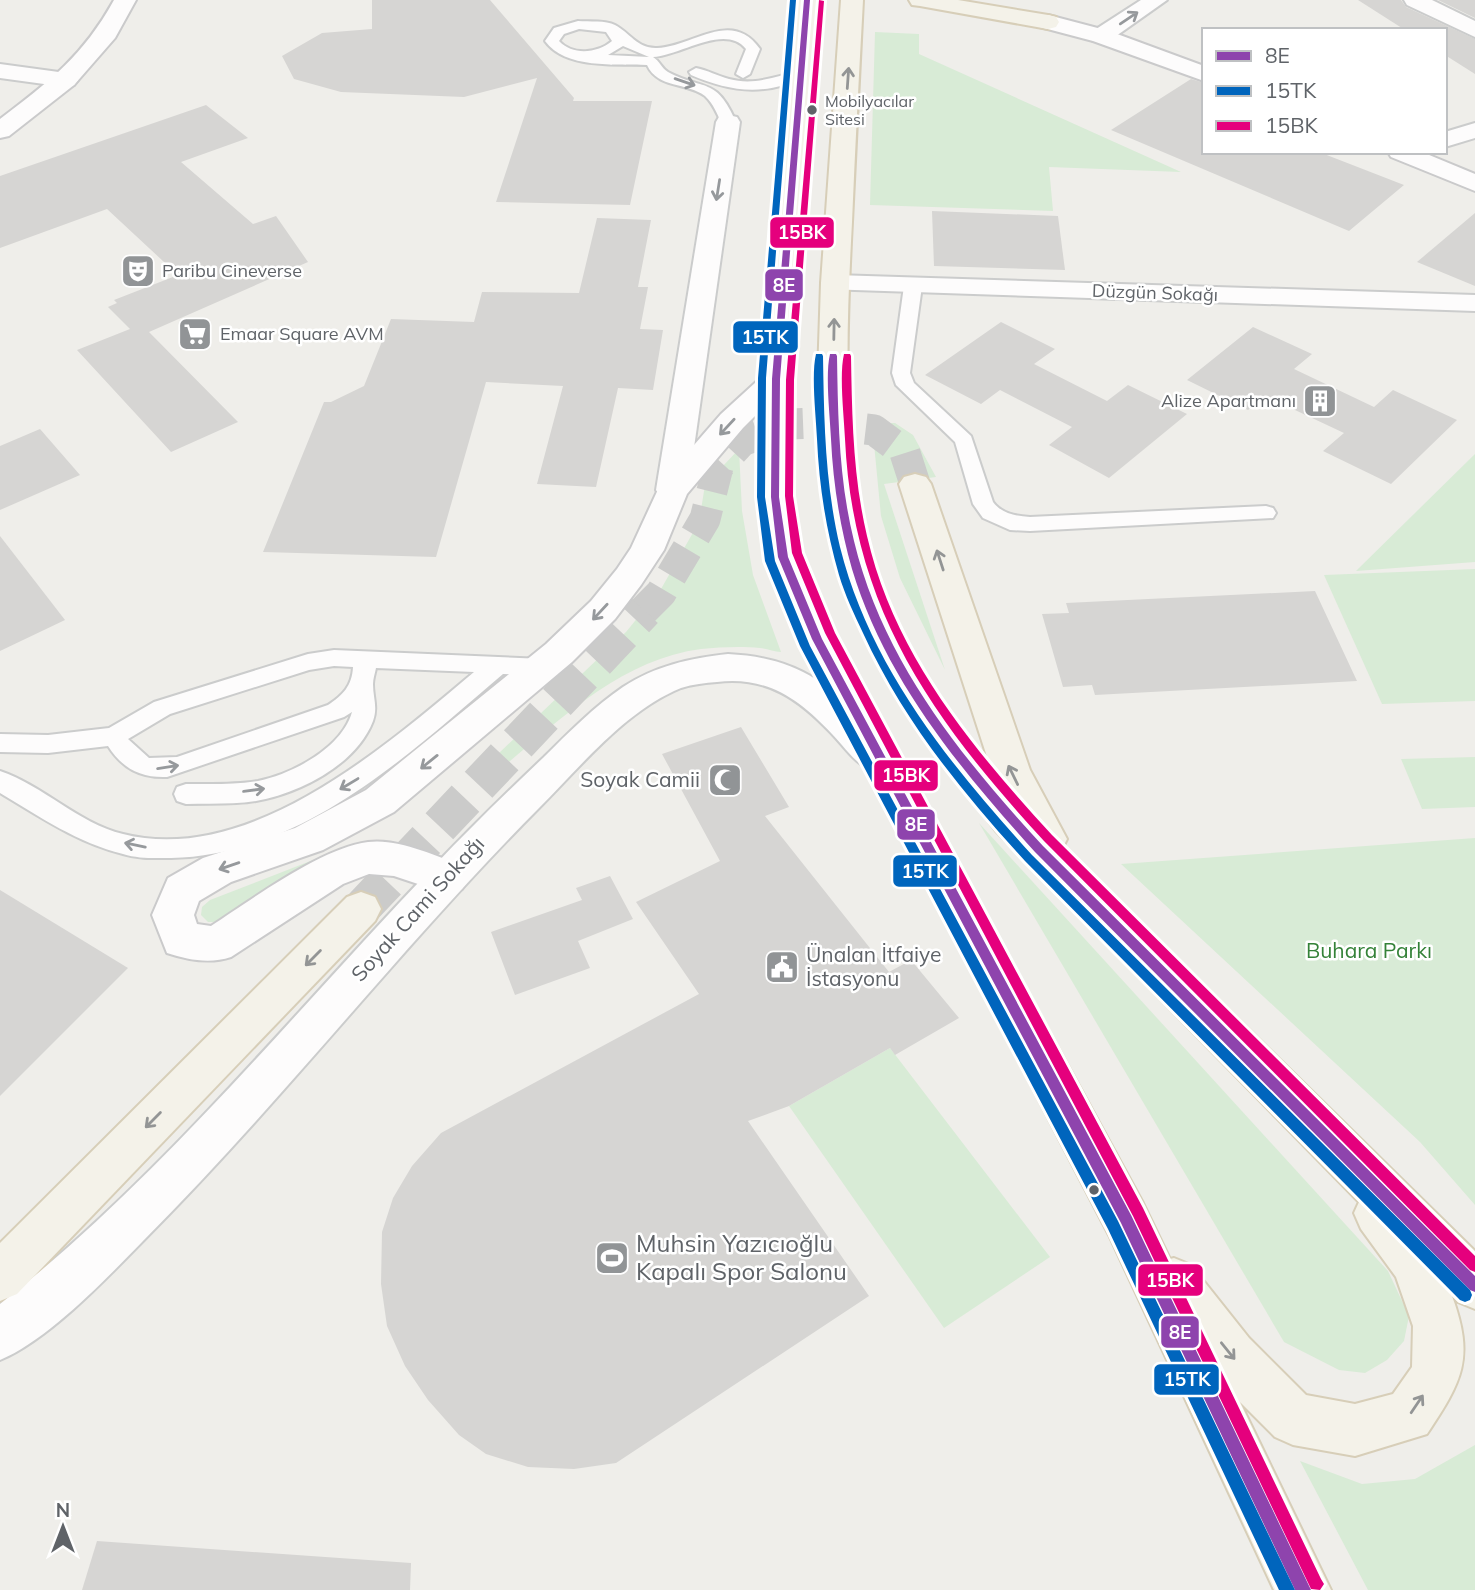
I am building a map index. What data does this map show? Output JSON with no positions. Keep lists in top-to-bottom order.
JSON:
{
  "streets": {
    "street": ["Düzgün Sokağı", "Soyak Cami Sokağı"]
  },
  "parks": ["Buhara Parkı"],
  "places": {
    "other": ["Mobilyacılar Sitesi"],
    "theatre": ["Paribu Cineverse"],
    "supermarket": ["Emaar Square AVM"],
    "building": ["Alize Apartmanı"],
    "mosque": ["Soyak Camii"],
    "public building": ["Ünalan İtfaiye İstasyonu"],
    "sports": ["Muhsin Yazıcıoğlu Kapalı Spor Salonu"]
  },
  "lines": ["transit line 8E", "transit line 15TK", "transit line 15BK"],
  "legend": ["8E", "15TK", "15BK"],
  "north": "top"
}
